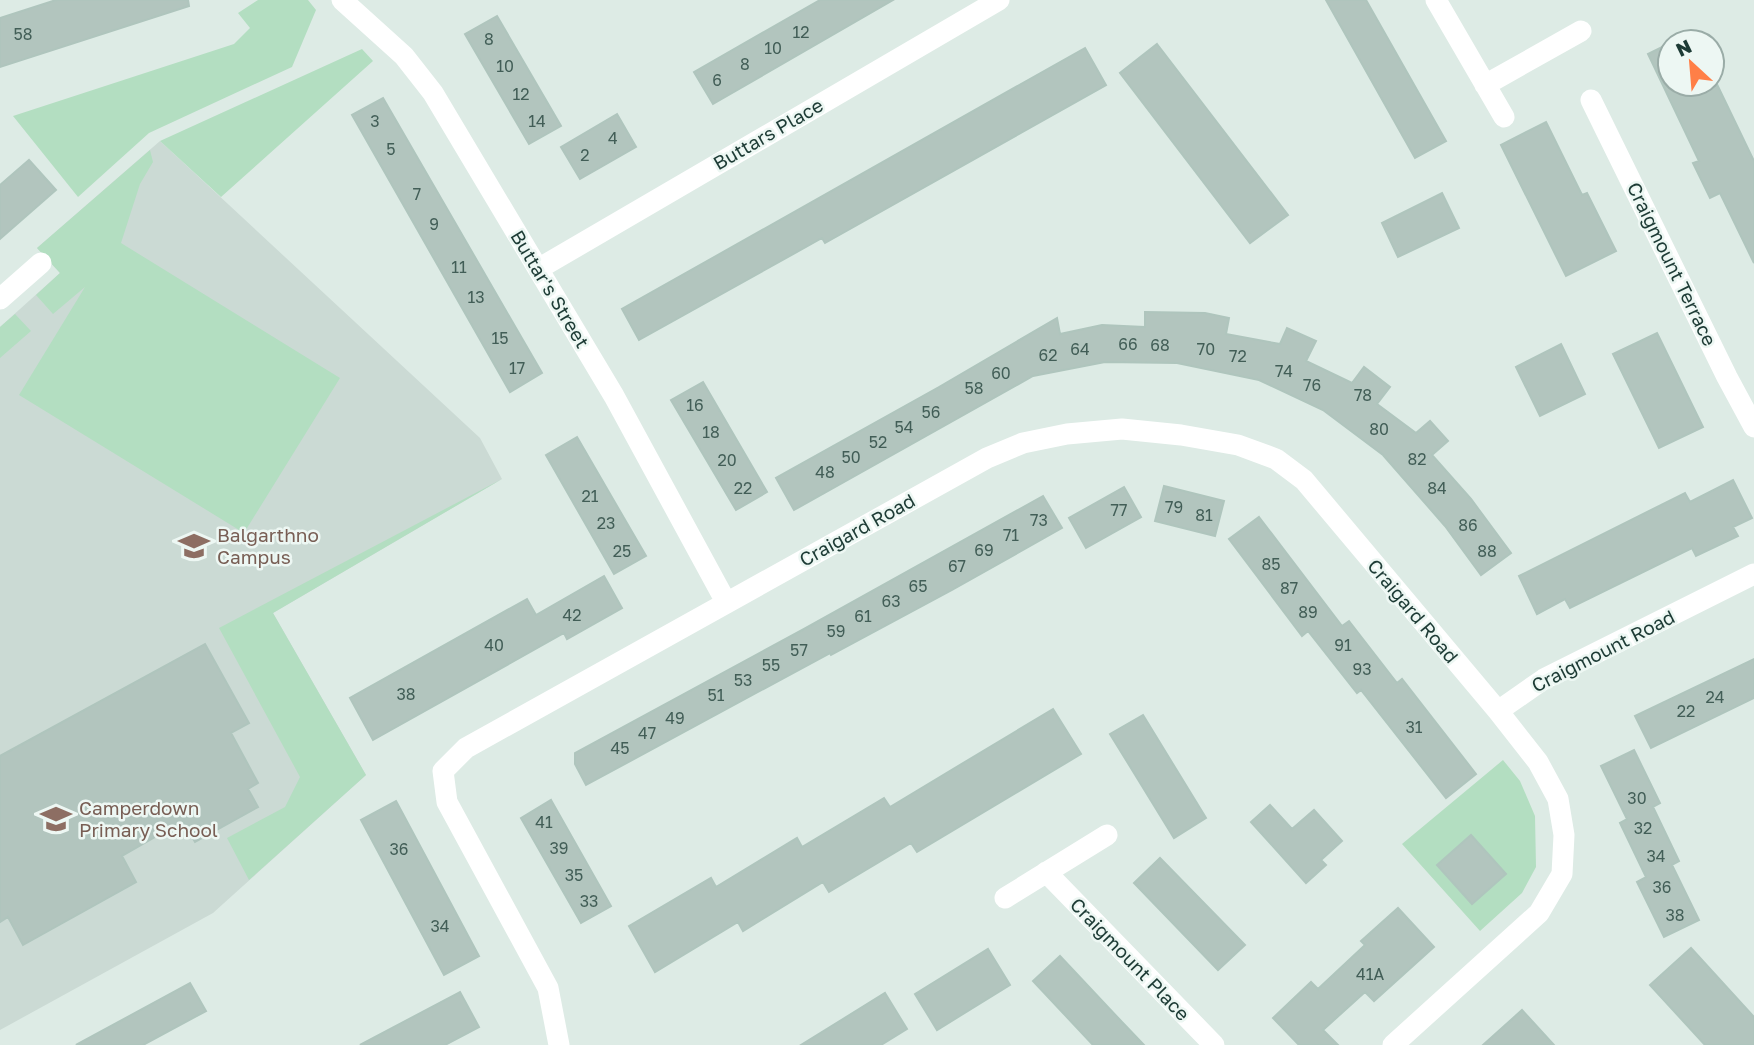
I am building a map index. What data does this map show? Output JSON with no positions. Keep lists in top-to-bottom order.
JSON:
{
  "streets": {
    "street": [
      "Buttars Place",
      "Craigmount Terrace",
      "Buttar's Street",
      "Craigard Road",
      "Craigmount Road",
      "Craigmount Place"
    ]
  },
  "crossings": [
    ["Buttars Place", "Buttar's Street"],
    ["Buttar's Street", "Craigard Road"],
    ["Craigard Road", "Craigmount Road"]
  ],
  "places": {
    "school or university": ["Balgarthno Campus", "Camperdown Primary School"]
  },
  "house_numbers": [
    "12",
    "58",
    "8",
    "10",
    "8",
    "10",
    "6",
    "12",
    "3",
    "14",
    "4",
    "5",
    "2",
    "7",
    "9",
    "11",
    "13",
    "15",
    "66",
    "68",
    "64",
    "70",
    "62",
    "72",
    "17",
    "74",
    "60",
    "76",
    "58",
    "78",
    "16",
    "56",
    "54",
    "80",
    "18",
    "52",
    "50",
    "82",
    "20",
    "48",
    "22",
    "84",
    "21",
    "79",
    "77",
    "81",
    "73",
    "23",
    "86",
    "71",
    "69",
    "25",
    "88",
    "85",
    "67",
    "65",
    "87",
    "63",
    "89",
    "42",
    "61",
    "59",
    "40",
    "91",
    "57",
    "55",
    "93",
    "53",
    "38",
    "51",
    "24",
    "22",
    "49",
    "31",
    "47",
    "45",
    "30",
    "41",
    "32",
    "39",
    "36",
    "34",
    "35",
    "36",
    "33",
    "38",
    "34",
    "41A"
  ],
  "north": "top left"
}
